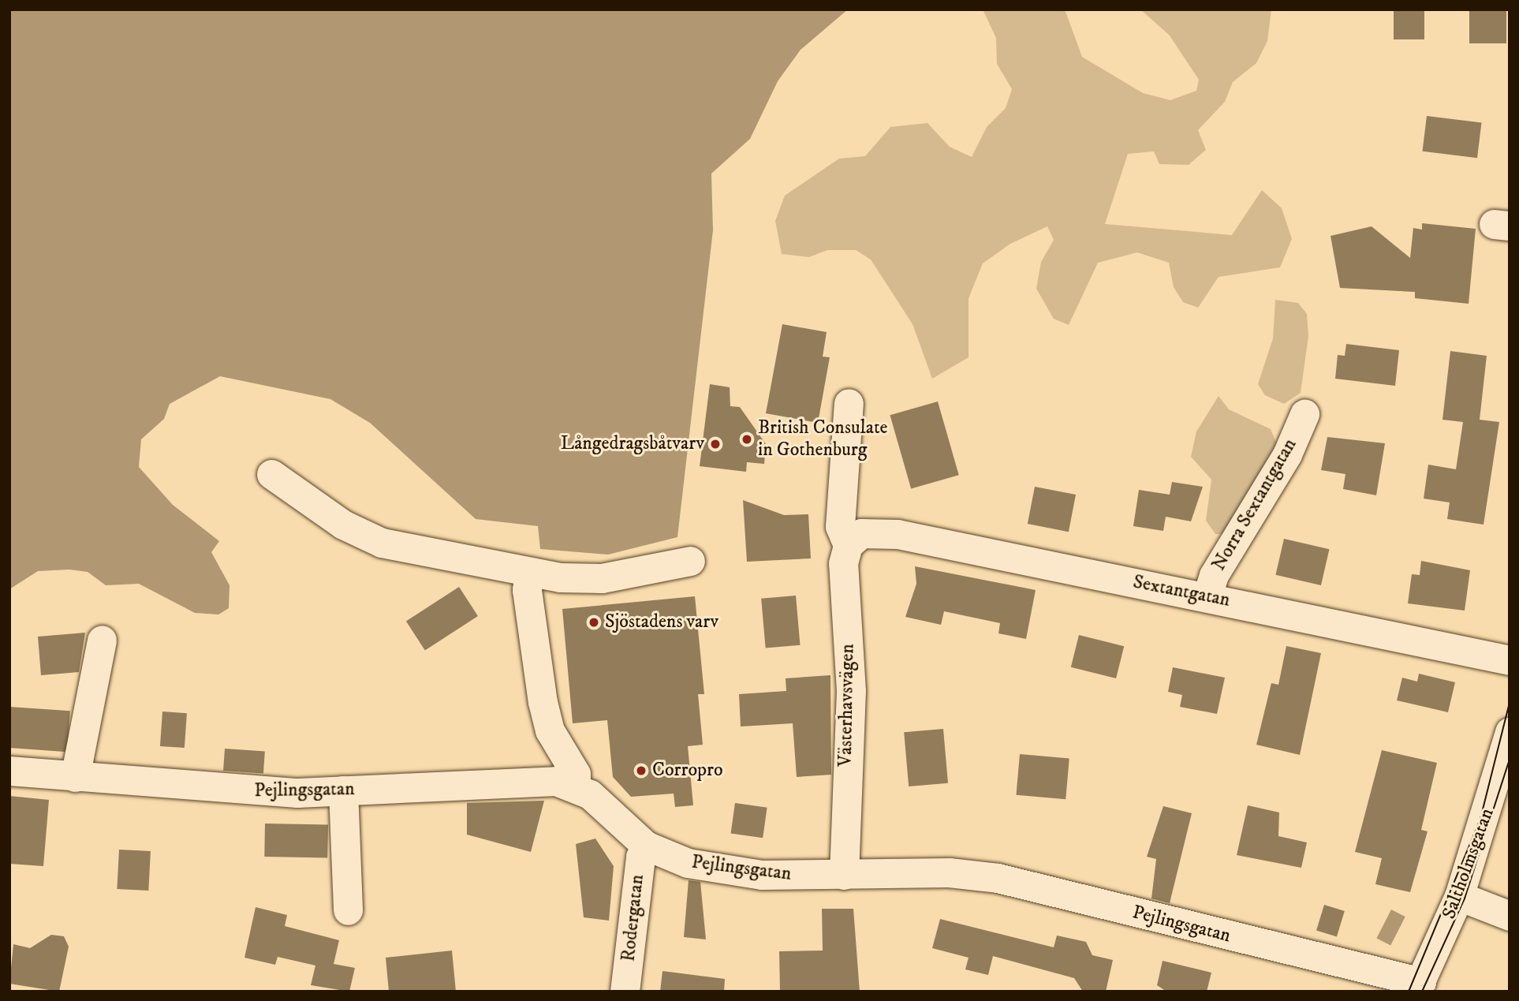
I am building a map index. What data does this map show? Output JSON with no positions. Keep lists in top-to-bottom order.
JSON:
{
  "streets": {
    "street": [
      "Norra Sextantgatan",
      "Sextantgatan",
      "Västerhavsvägen",
      "Pejlingsgatan",
      "Saltholmsgatan",
      "Rodergatan"
    ]
  },
  "crossings": [
    ["Norra Sextantgatan", "Sextantgatan"],
    ["Sextantgatan", "Västerhavsvägen"],
    ["Västerhavsvägen", "Pejlingsgatan"],
    ["Pejlingsgatan", "Saltholmsgatan"],
    ["Pejlingsgatan", "Rodergatan"]
  ],
  "places": [
    "British Consulate in Gothenburg",
    "Långedragsbåtvarv",
    "Sjöstadens varv",
    "Corropro"
  ]
}
